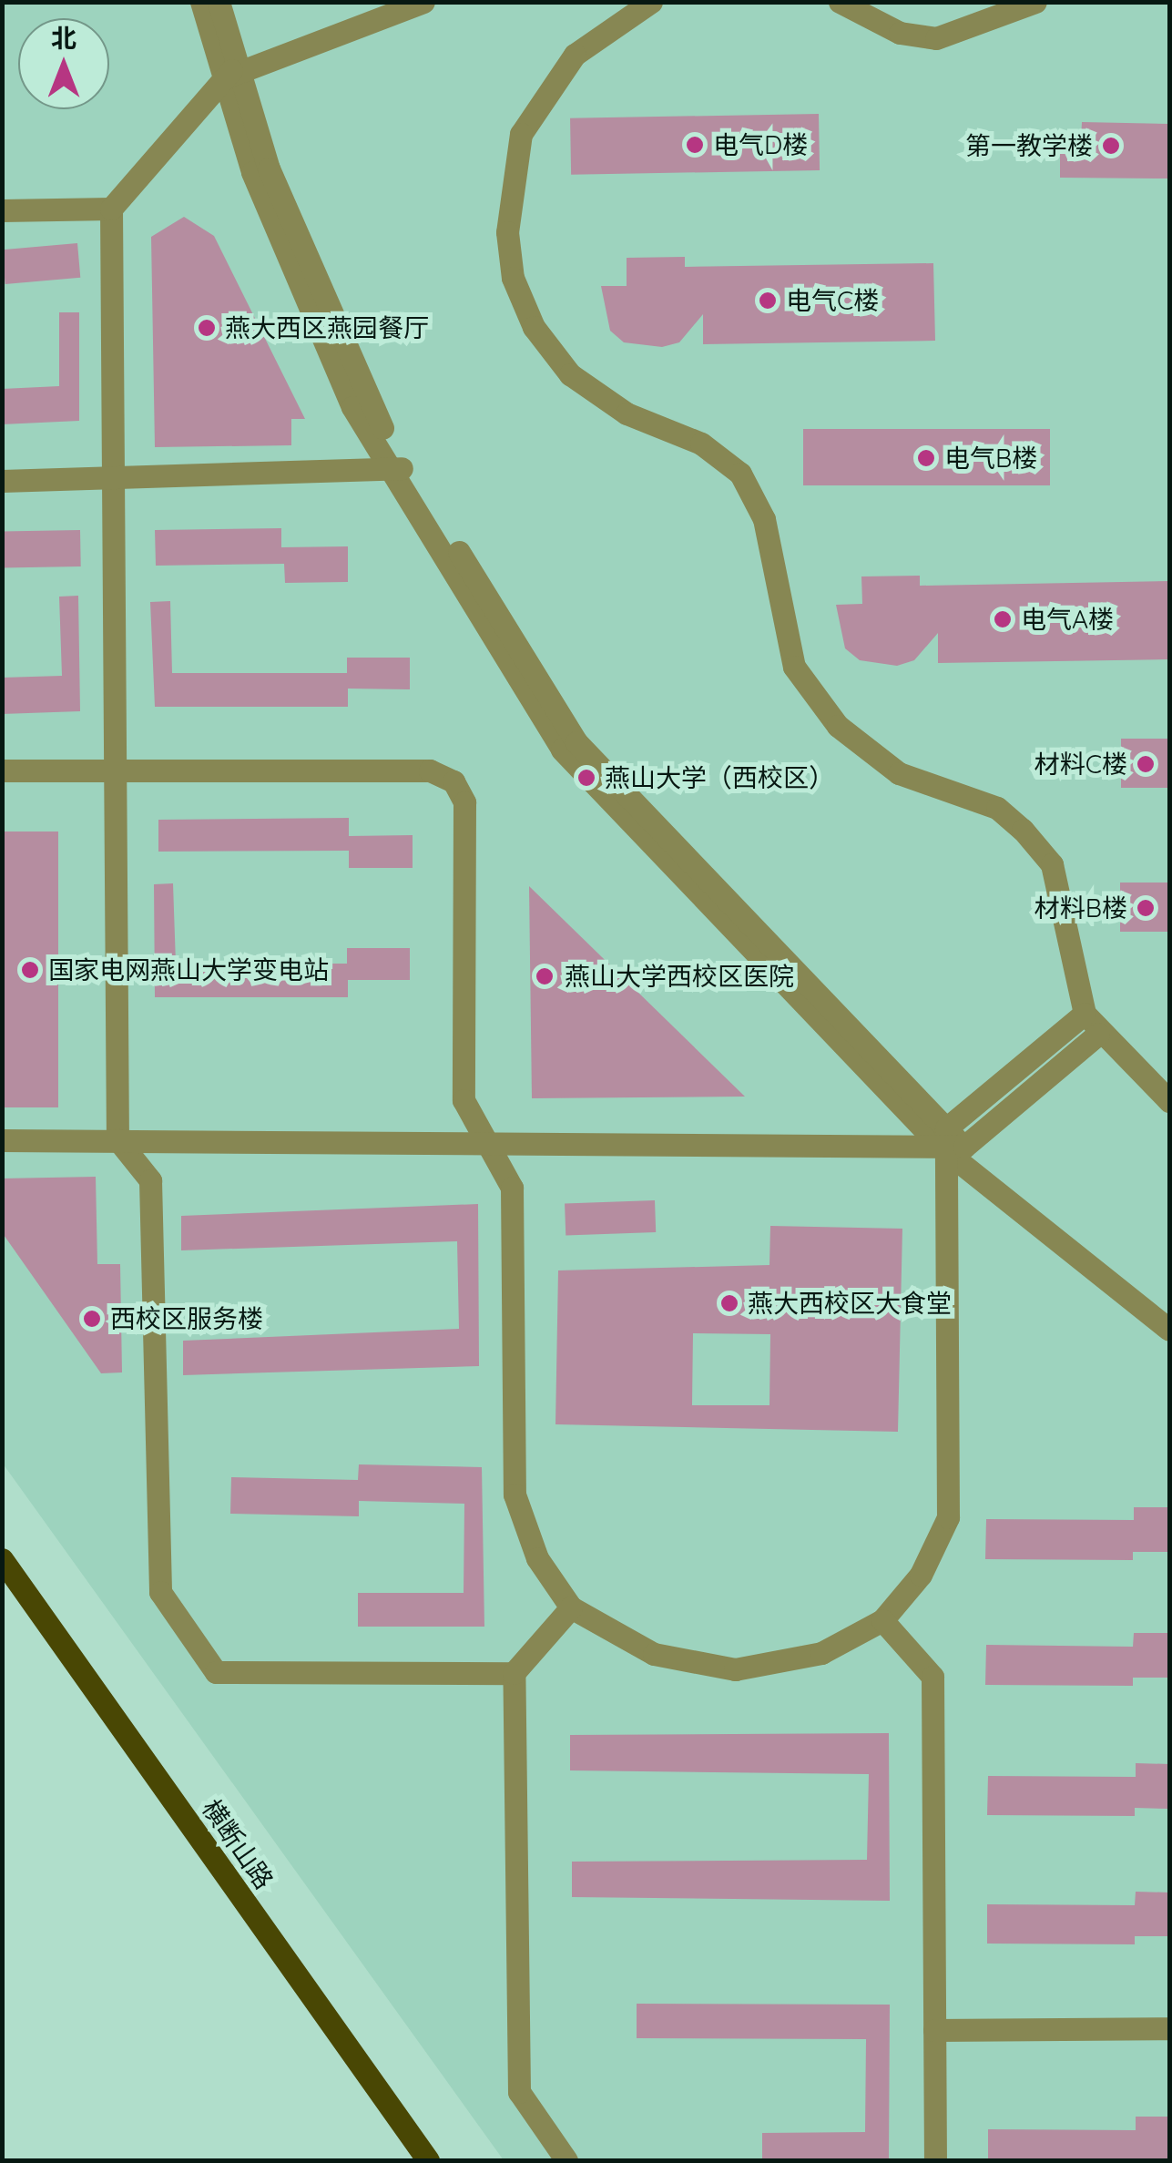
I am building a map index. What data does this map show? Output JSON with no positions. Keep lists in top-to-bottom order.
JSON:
{
  "streets": {
    "main road": ["横断山路"]
  },
  "places": [
    "电气D楼",
    "第一教学楼",
    "电气C楼",
    "燕大西区燕园餐厅",
    "电气B楼",
    "电气A楼",
    "材料C楼",
    "燕山大学（西校区）",
    "材料B楼",
    "国家电网燕山大学变电站",
    "燕山大学西校区医院",
    "燕大西校区大食堂",
    "西校区服务楼"
  ],
  "north": "top"
}
